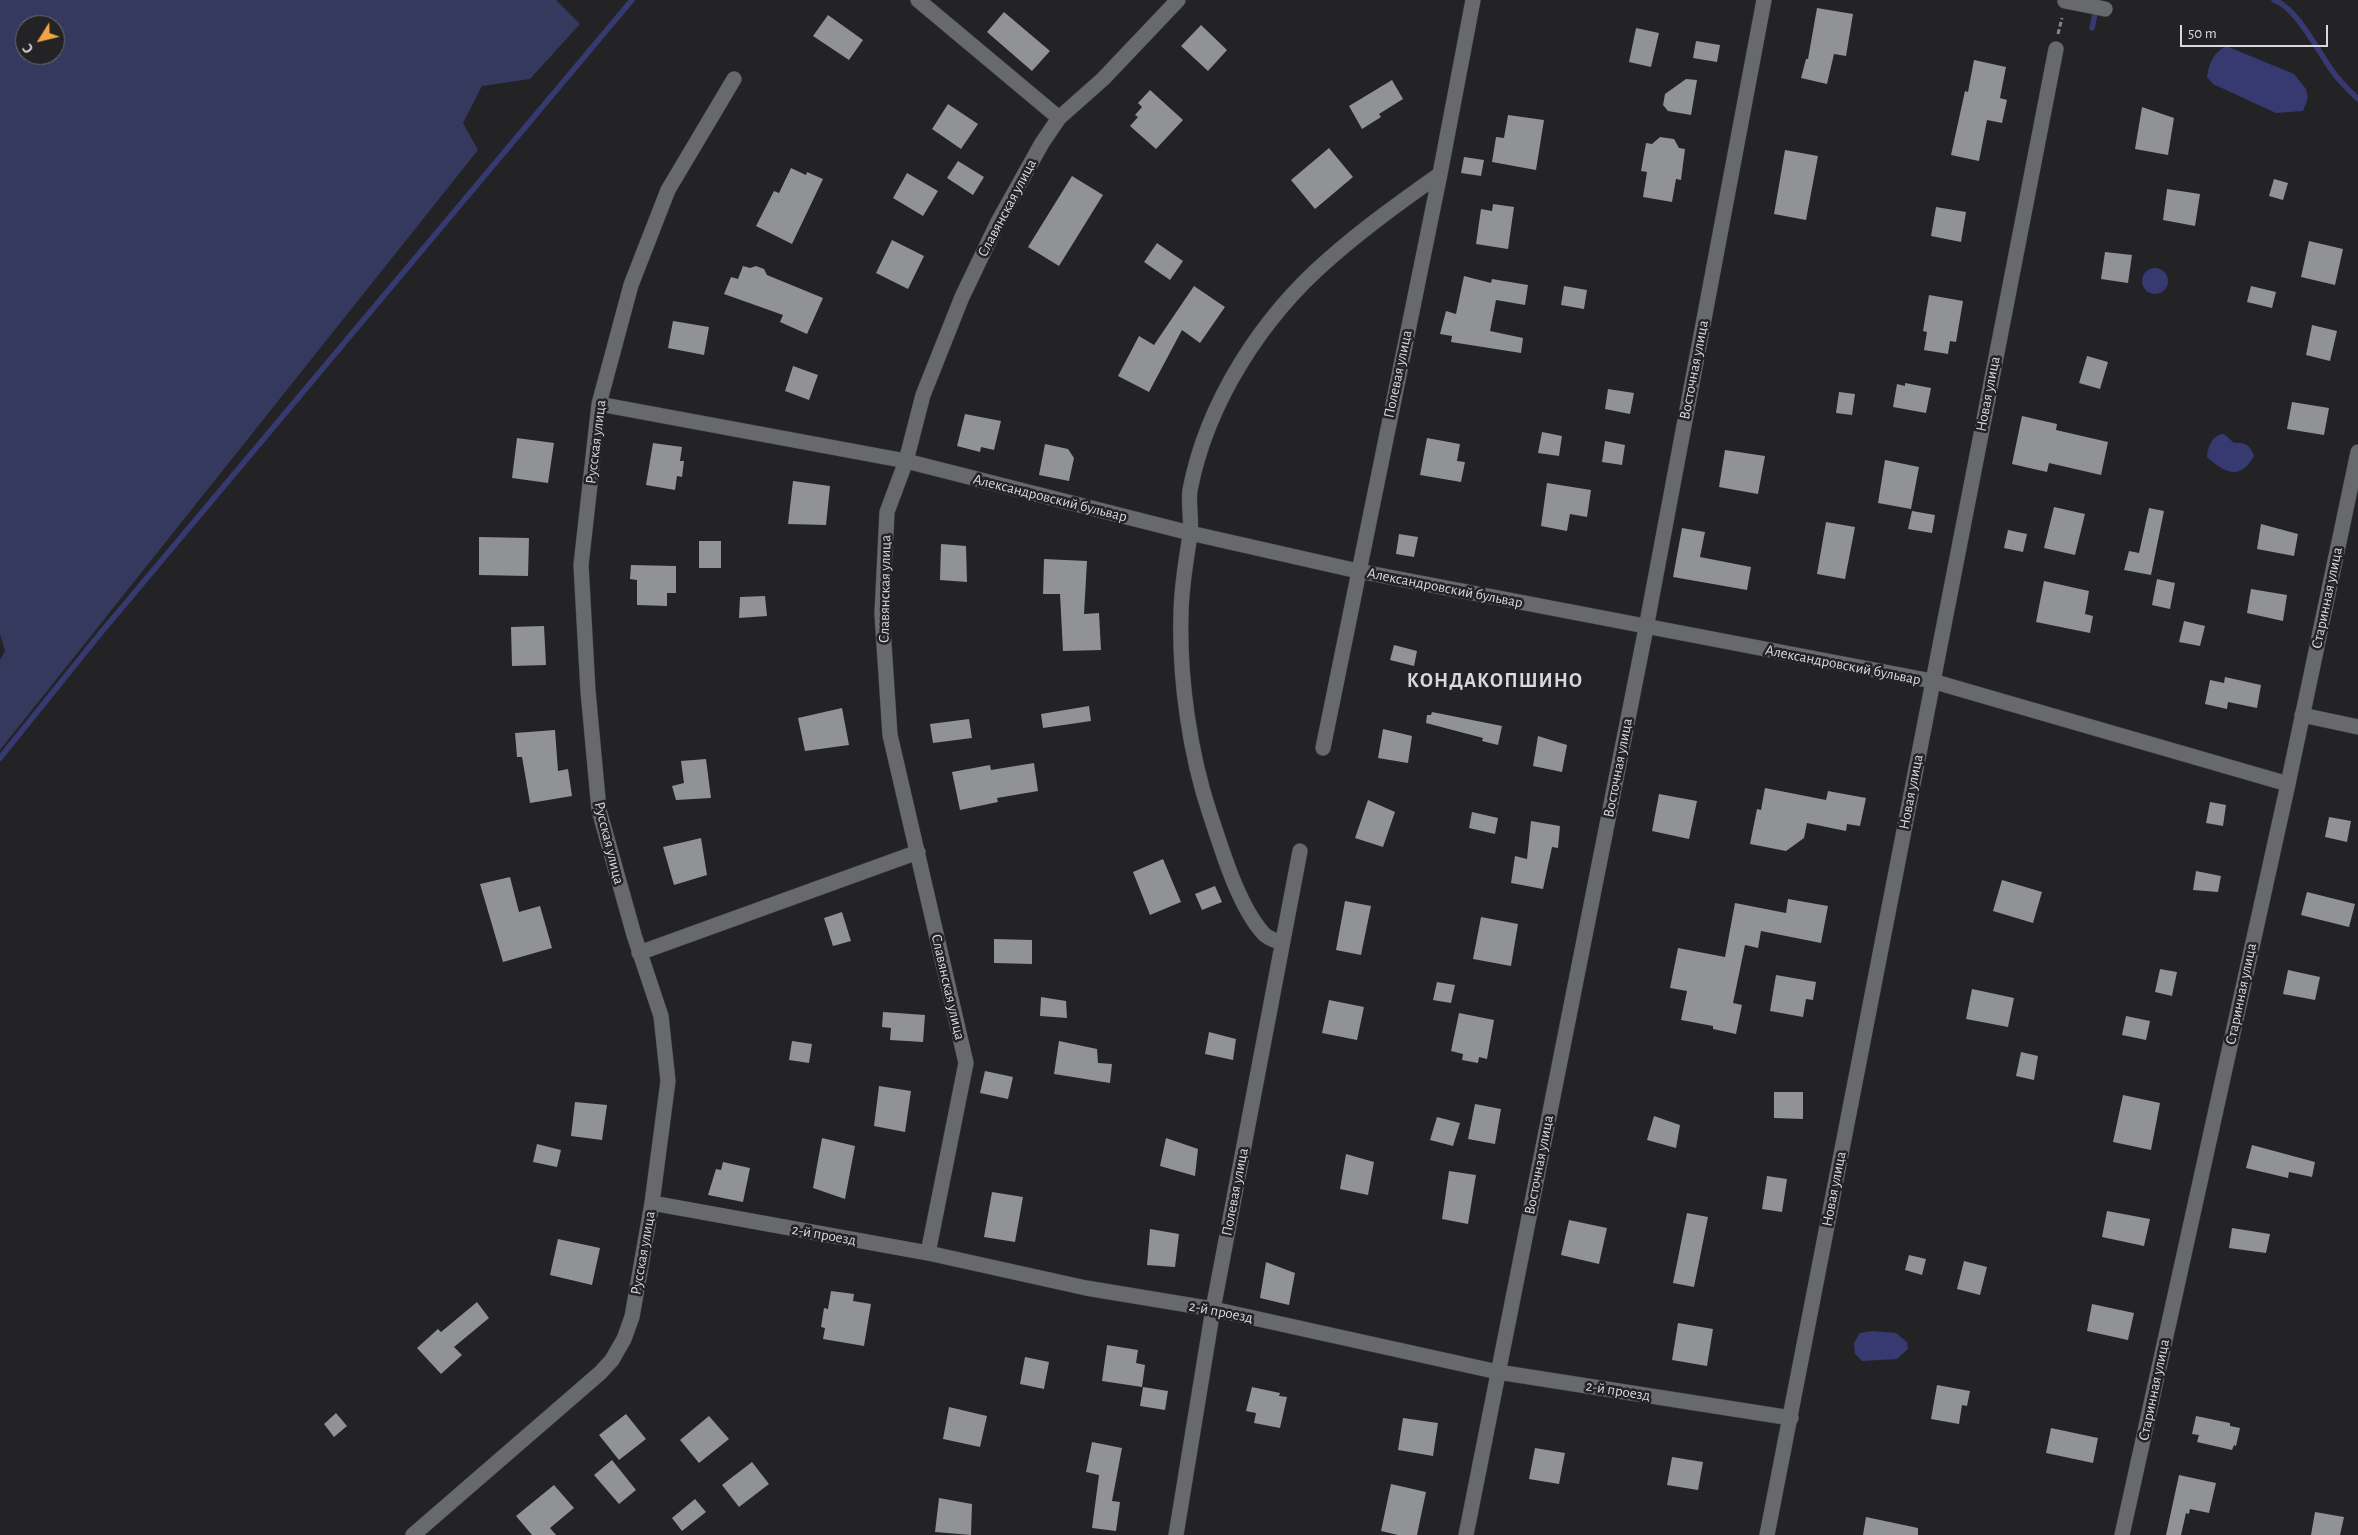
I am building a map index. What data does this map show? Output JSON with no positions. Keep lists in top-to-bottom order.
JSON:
{
  "streets": {
    "street": [
      "Славянская улица",
      "Восточная улица",
      "Полевая улица",
      "Новая улица",
      "Русская улица",
      "Александровский бульвар",
      "Старинная улица",
      "2-й проезд"
    ]
  },
  "crossings": [
    ["Славянская улица", "Александровский бульвар"],
    ["Славянская улица", "2-й проезд"],
    ["Восточная улица", "Александровский бульвар"],
    ["Восточная улица", "2-й проезд"],
    ["Полевая улица", "Александровский бульвар"],
    ["Полевая улица", "2-й проезд"],
    ["Новая улица", "Александровский бульвар"],
    ["Новая улица", "2-й проезд"],
    ["Русская улица", "Александровский бульвар"],
    ["Русская улица", "2-й проезд"],
    ["Александровский бульвар", "Старинная улица"]
  ],
  "districts": ["КОНДАКОПШИНО"],
  "scale_bar": "50 m",
  "north": "bottom left"
}
